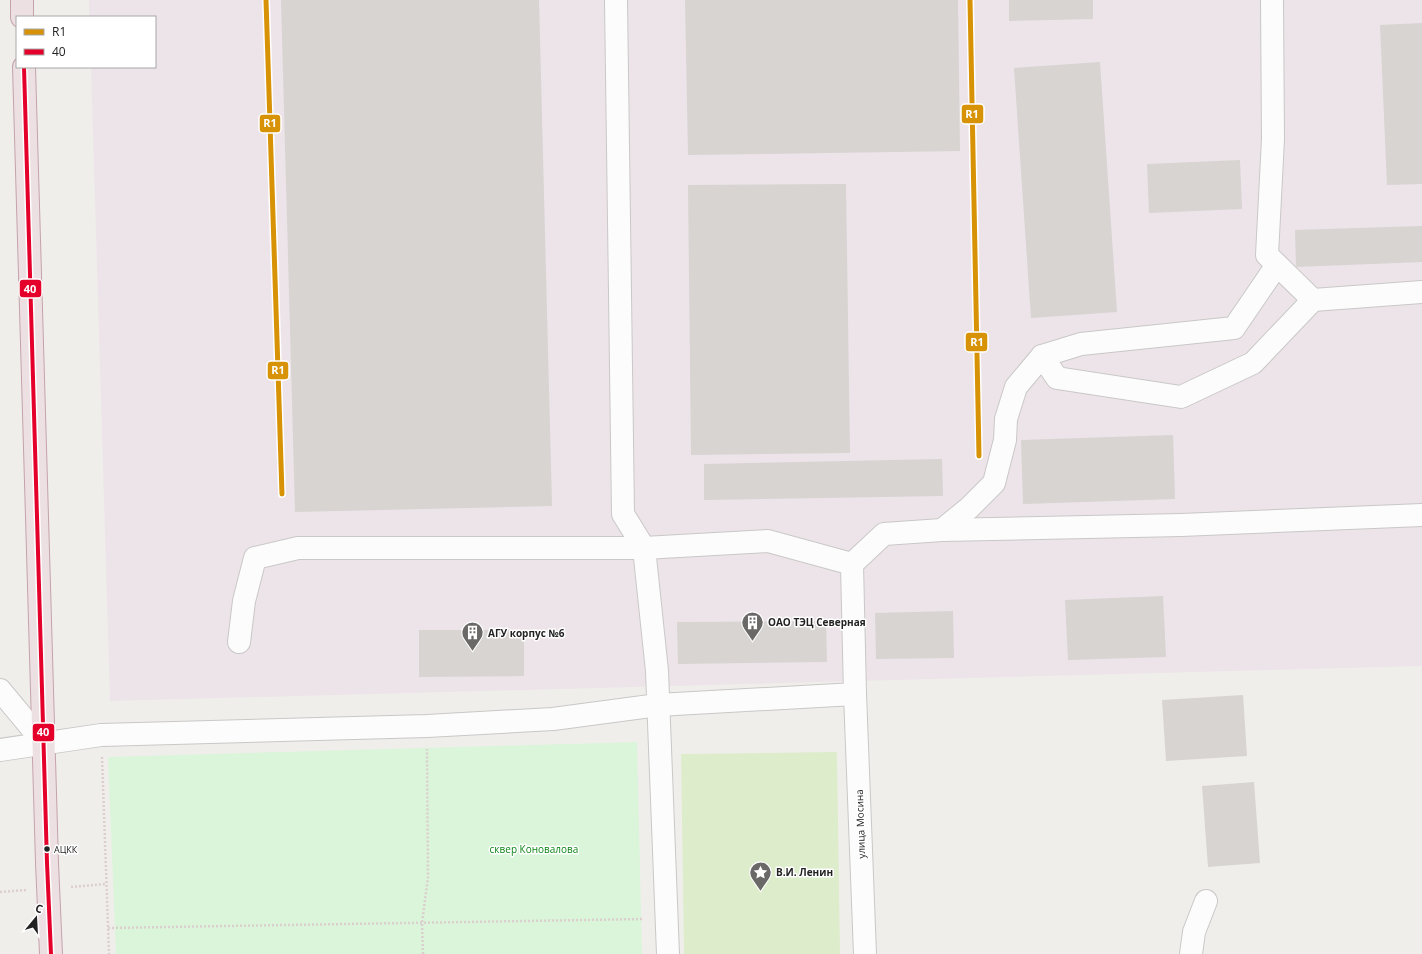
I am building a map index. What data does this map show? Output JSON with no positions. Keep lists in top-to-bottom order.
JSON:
{
  "streets": {
    "street": ["улица Мосина"]
  },
  "parks": ["сквер Коновалова"],
  "places": {
    "building": ["ОАО ТЭЦ Северная", "АГУ корпус №6"],
    "other": ["АЦКК"],
    "place": ["В.И. Ленин"]
  },
  "lines": ["transit line R1", "transit line 40"],
  "legend": ["R1", "40"],
  "north": "top"
}
